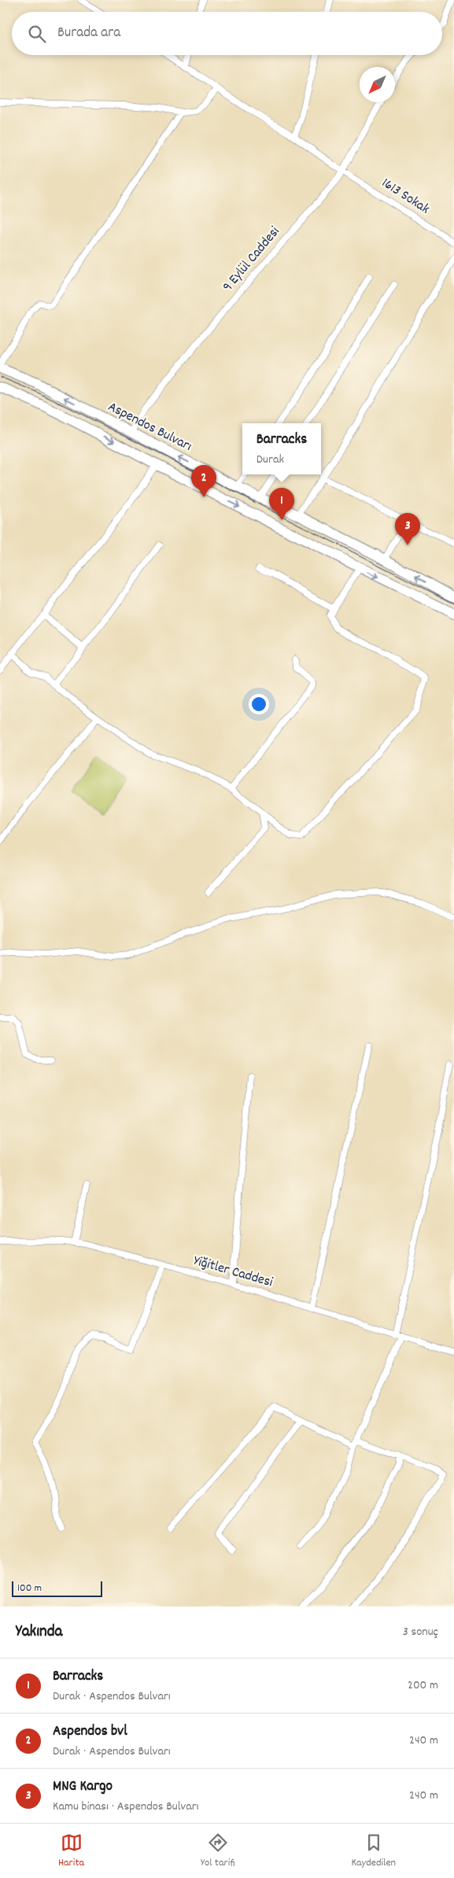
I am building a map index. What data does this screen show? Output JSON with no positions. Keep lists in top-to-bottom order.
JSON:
{
  "streets": {
    "main road": ["Aspendos Bulvarı"],
    "street": ["1613 Sokak", "9 Eylül Caddesi", "Yiğitler Caddesi"]
  },
  "crossings": [
    ["1613 Sokak", "9 Eylül Caddesi"],
    ["9 Eylül Caddesi", "Aspendos Bulvarı"]
  ],
  "scale_bar": "100 m",
  "north": "bottom left",
  "page": {
    "search": "Burada ara",
    "popup": ["Barracks", "Durak"],
    "pins": ["2", "1", "3"],
    "scale": "100 m",
    "heading": ["Yakında", "3 sonuç"],
    "list": [
      {
        "mark": "1",
        "name": "Barracks",
        "note": "Durak · Aspendos Bulvarı",
        "value": "200 m"
      },
      {
        "mark": "2",
        "name": "Aspendos bvl",
        "note": "Durak · Aspendos Bulvarı",
        "value": "240 m"
      },
      {
        "mark": "3",
        "name": "MNG Kargo",
        "note": "Kamu binası · Aspendos Bulvarı",
        "value": "240 m"
      }
    ],
    "nav": ["Harita", "Yol tarifi", "Kaydedilen"]
  }
}
